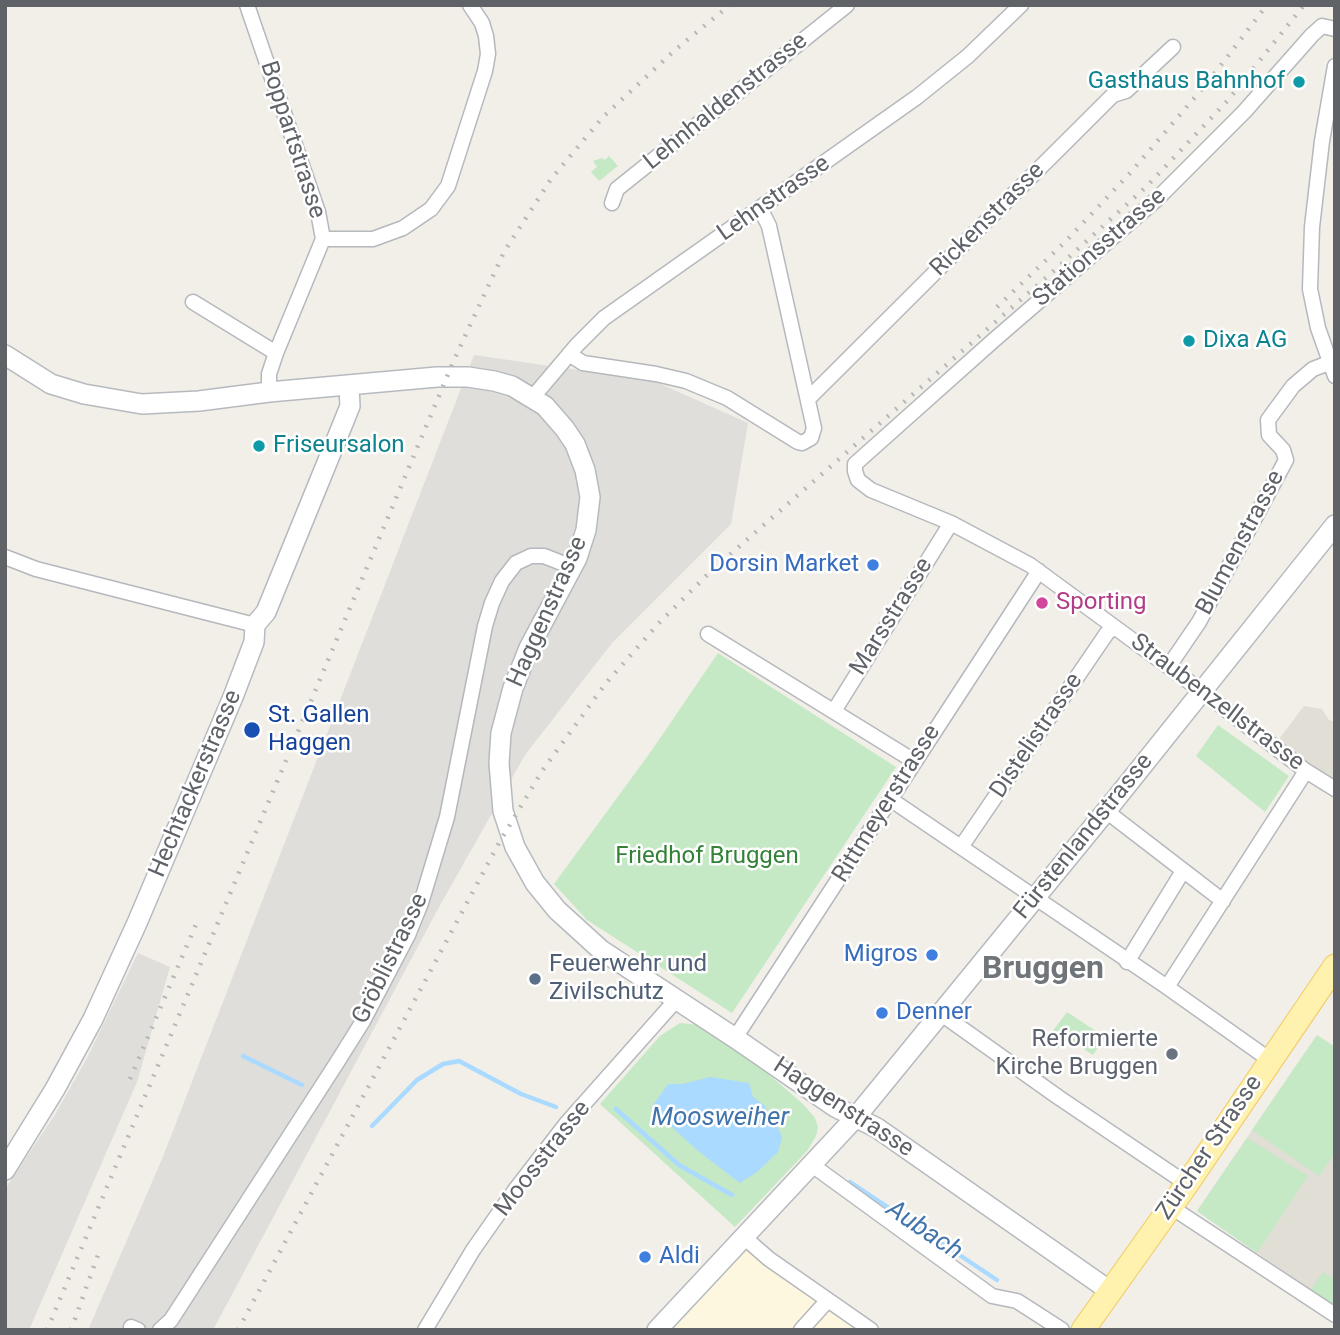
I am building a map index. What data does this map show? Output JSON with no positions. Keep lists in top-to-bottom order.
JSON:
{
  "streets": {
    "main road": ["Zürcher Strasse"],
    "street": [
      "Lehnhaldenstrasse",
      "Boppartstrasse",
      "Lehnstrasse",
      "Rickenstrasse",
      "Stationsstrasse",
      "Blumenstrasse",
      "Haggenstrasse",
      "Marsstrasse",
      "Straubenzellstrasse",
      "Distelistrasse",
      "Hechtackerstrasse",
      "Rittmeyerstrasse",
      "Fürstenlandstrasse",
      "Gröblistrasse",
      "Moosstrasse"
    ]
  },
  "crossings": [
    ["Boppartstrasse", "Haggenstrasse"],
    ["Lehnstrasse", "Haggenstrasse"],
    ["Stationsstrasse", "Straubenzellstrasse"],
    ["Blumenstrasse", "Straubenzellstrasse"],
    ["Haggenstrasse", "Hechtackerstrasse"],
    ["Haggenstrasse", "Rittmeyerstrasse"],
    ["Haggenstrasse", "Fürstenlandstrasse"],
    ["Haggenstrasse", "Gröblistrasse"],
    ["Haggenstrasse", "Zürcher Strasse"],
    ["Haggenstrasse", "Moosstrasse"],
    ["Marsstrasse", "Straubenzellstrasse"],
    ["Straubenzellstrasse", "Distelistrasse"],
    ["Straubenzellstrasse", "Rittmeyerstrasse"],
    ["Straubenzellstrasse", "Fürstenlandstrasse"]
  ],
  "districts": ["Bruggen"],
  "water": ["Moosweiher", "Aubach"],
  "parks": ["Friedhof Bruggen"],
  "places": [
    "Gasthaus Bahnhof",
    "Dixa AG",
    "Friseursalon",
    "Dorsin Market",
    "Sporting",
    "St. Gallen Haggen",
    "Migros",
    "Feuerwehr und Zivilschutz",
    "Denner",
    "Reformierte Kirche Bruggen",
    "Aldi"
  ]
}
